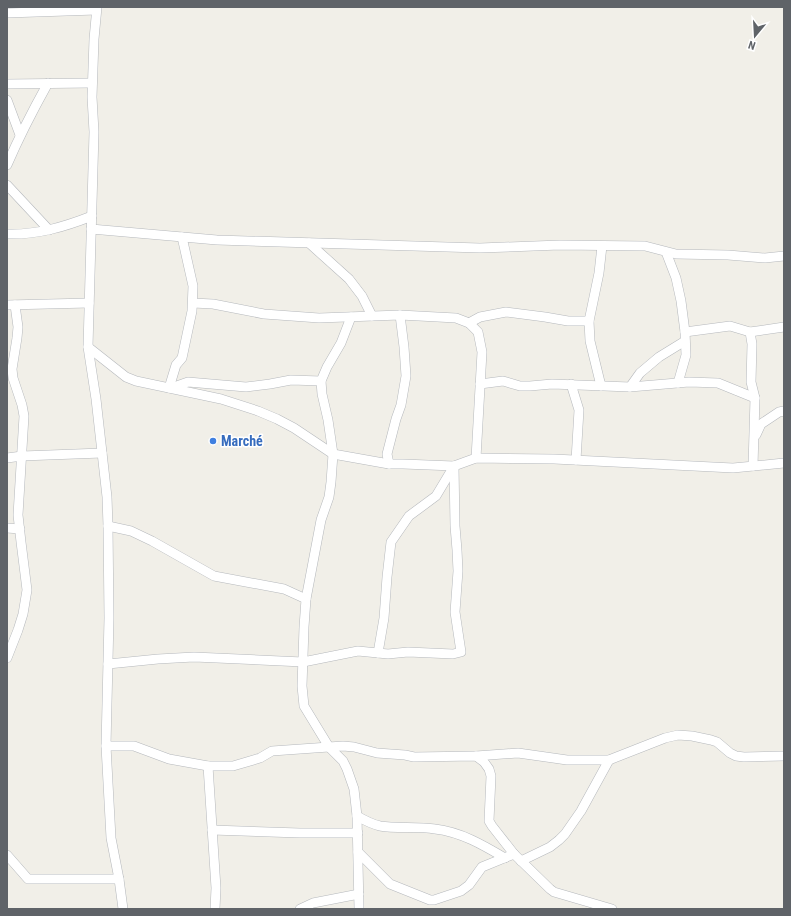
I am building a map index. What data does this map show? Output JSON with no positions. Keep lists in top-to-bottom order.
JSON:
{
  "places": ["Marché"],
  "north": "bottom"
}
